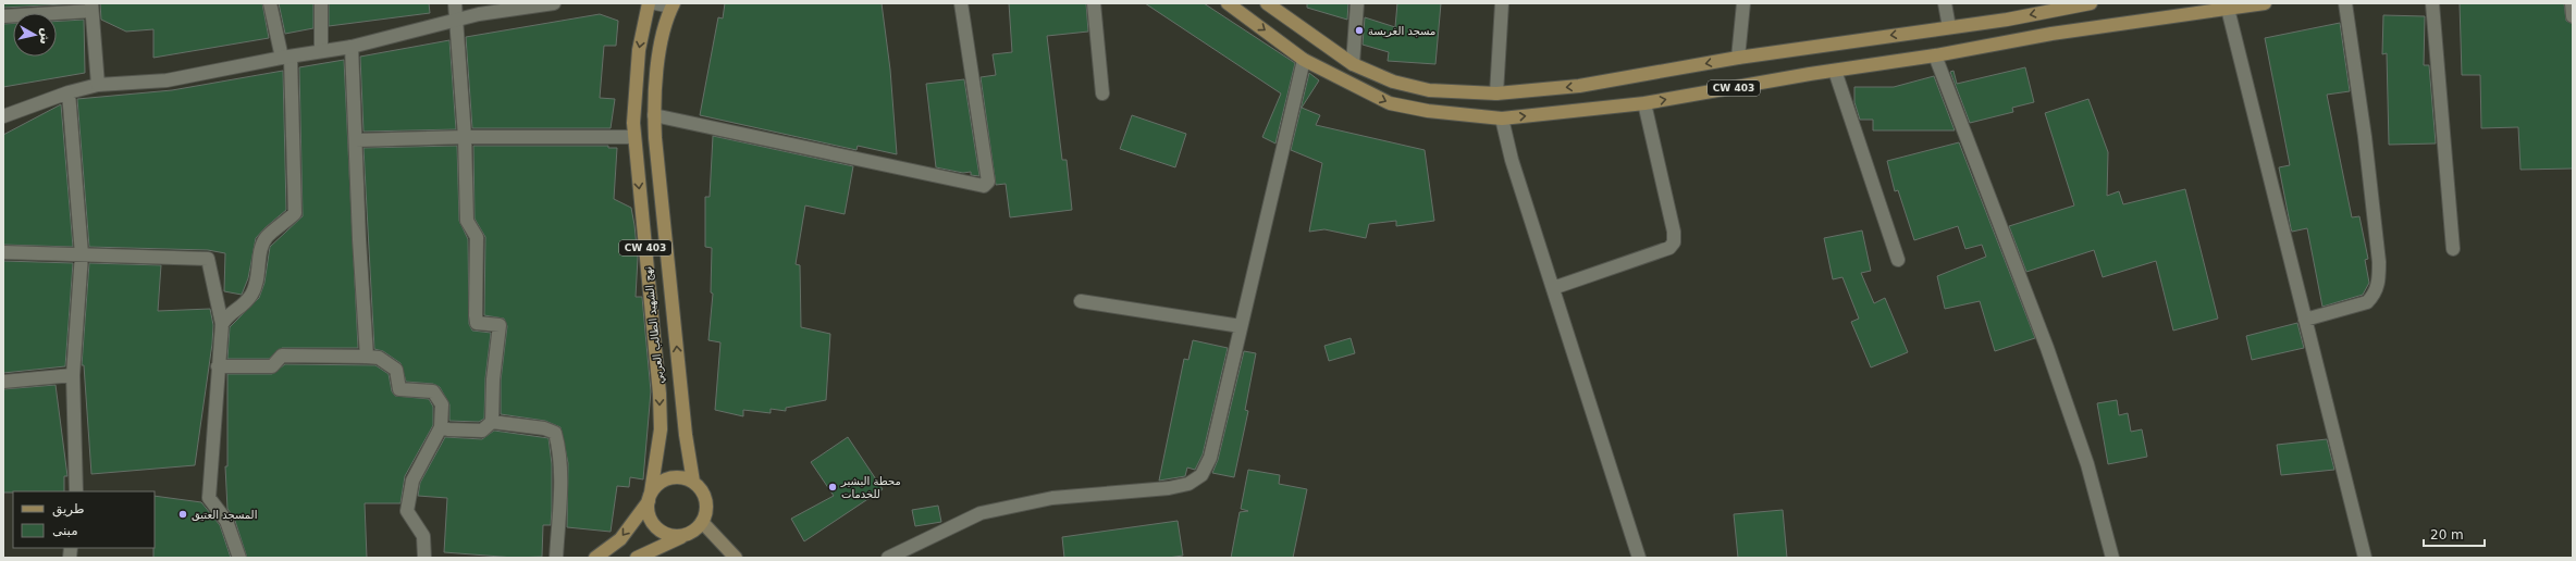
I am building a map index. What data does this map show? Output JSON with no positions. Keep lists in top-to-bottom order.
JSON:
{
  "streets": {
    "main road": ["CW 403", "نهج الشهيد الطالب العربي"]
  },
  "places": ["مسجد الغريسة", "محطة البشير للخدمات", "المسجد العتيق"],
  "legend": ["طريق", "مبنى"],
  "scale_bar": "20 m",
  "north": "right"
}
